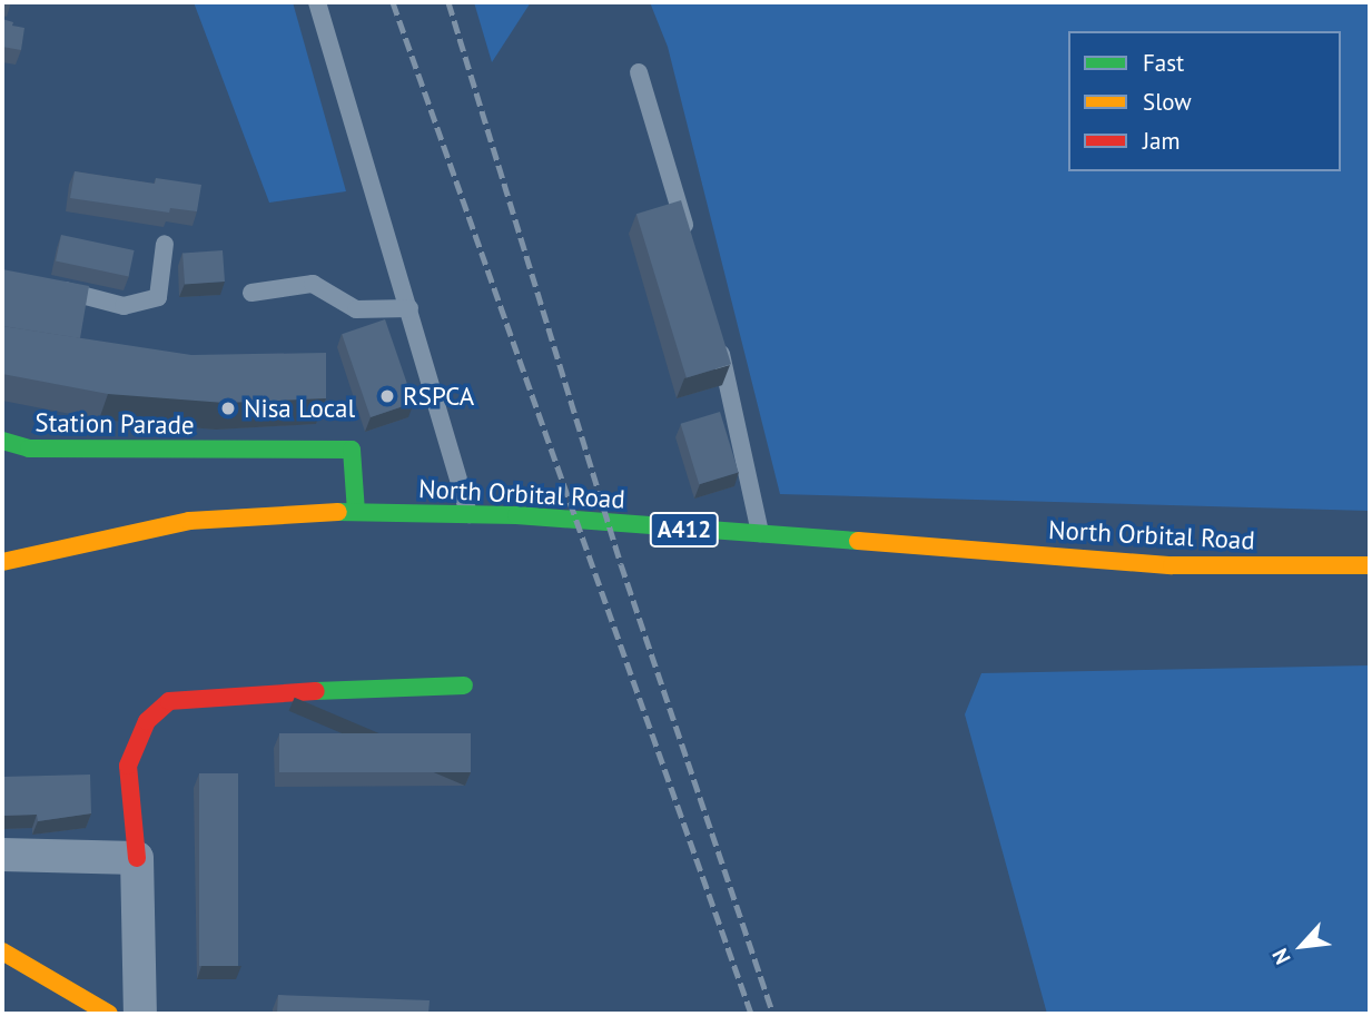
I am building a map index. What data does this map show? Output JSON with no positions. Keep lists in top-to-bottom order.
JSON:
{
  "streets": {
    "main road": ["Station Parade", "North Orbital Road", "A412"]
  },
  "crossings": [
    ["Station Parade", "North Orbital Road"]
  ],
  "places": ["RSPCA", "Nisa Local"],
  "legend": ["Fast", "Slow", "Jam"],
  "north": "bottom left"
}
